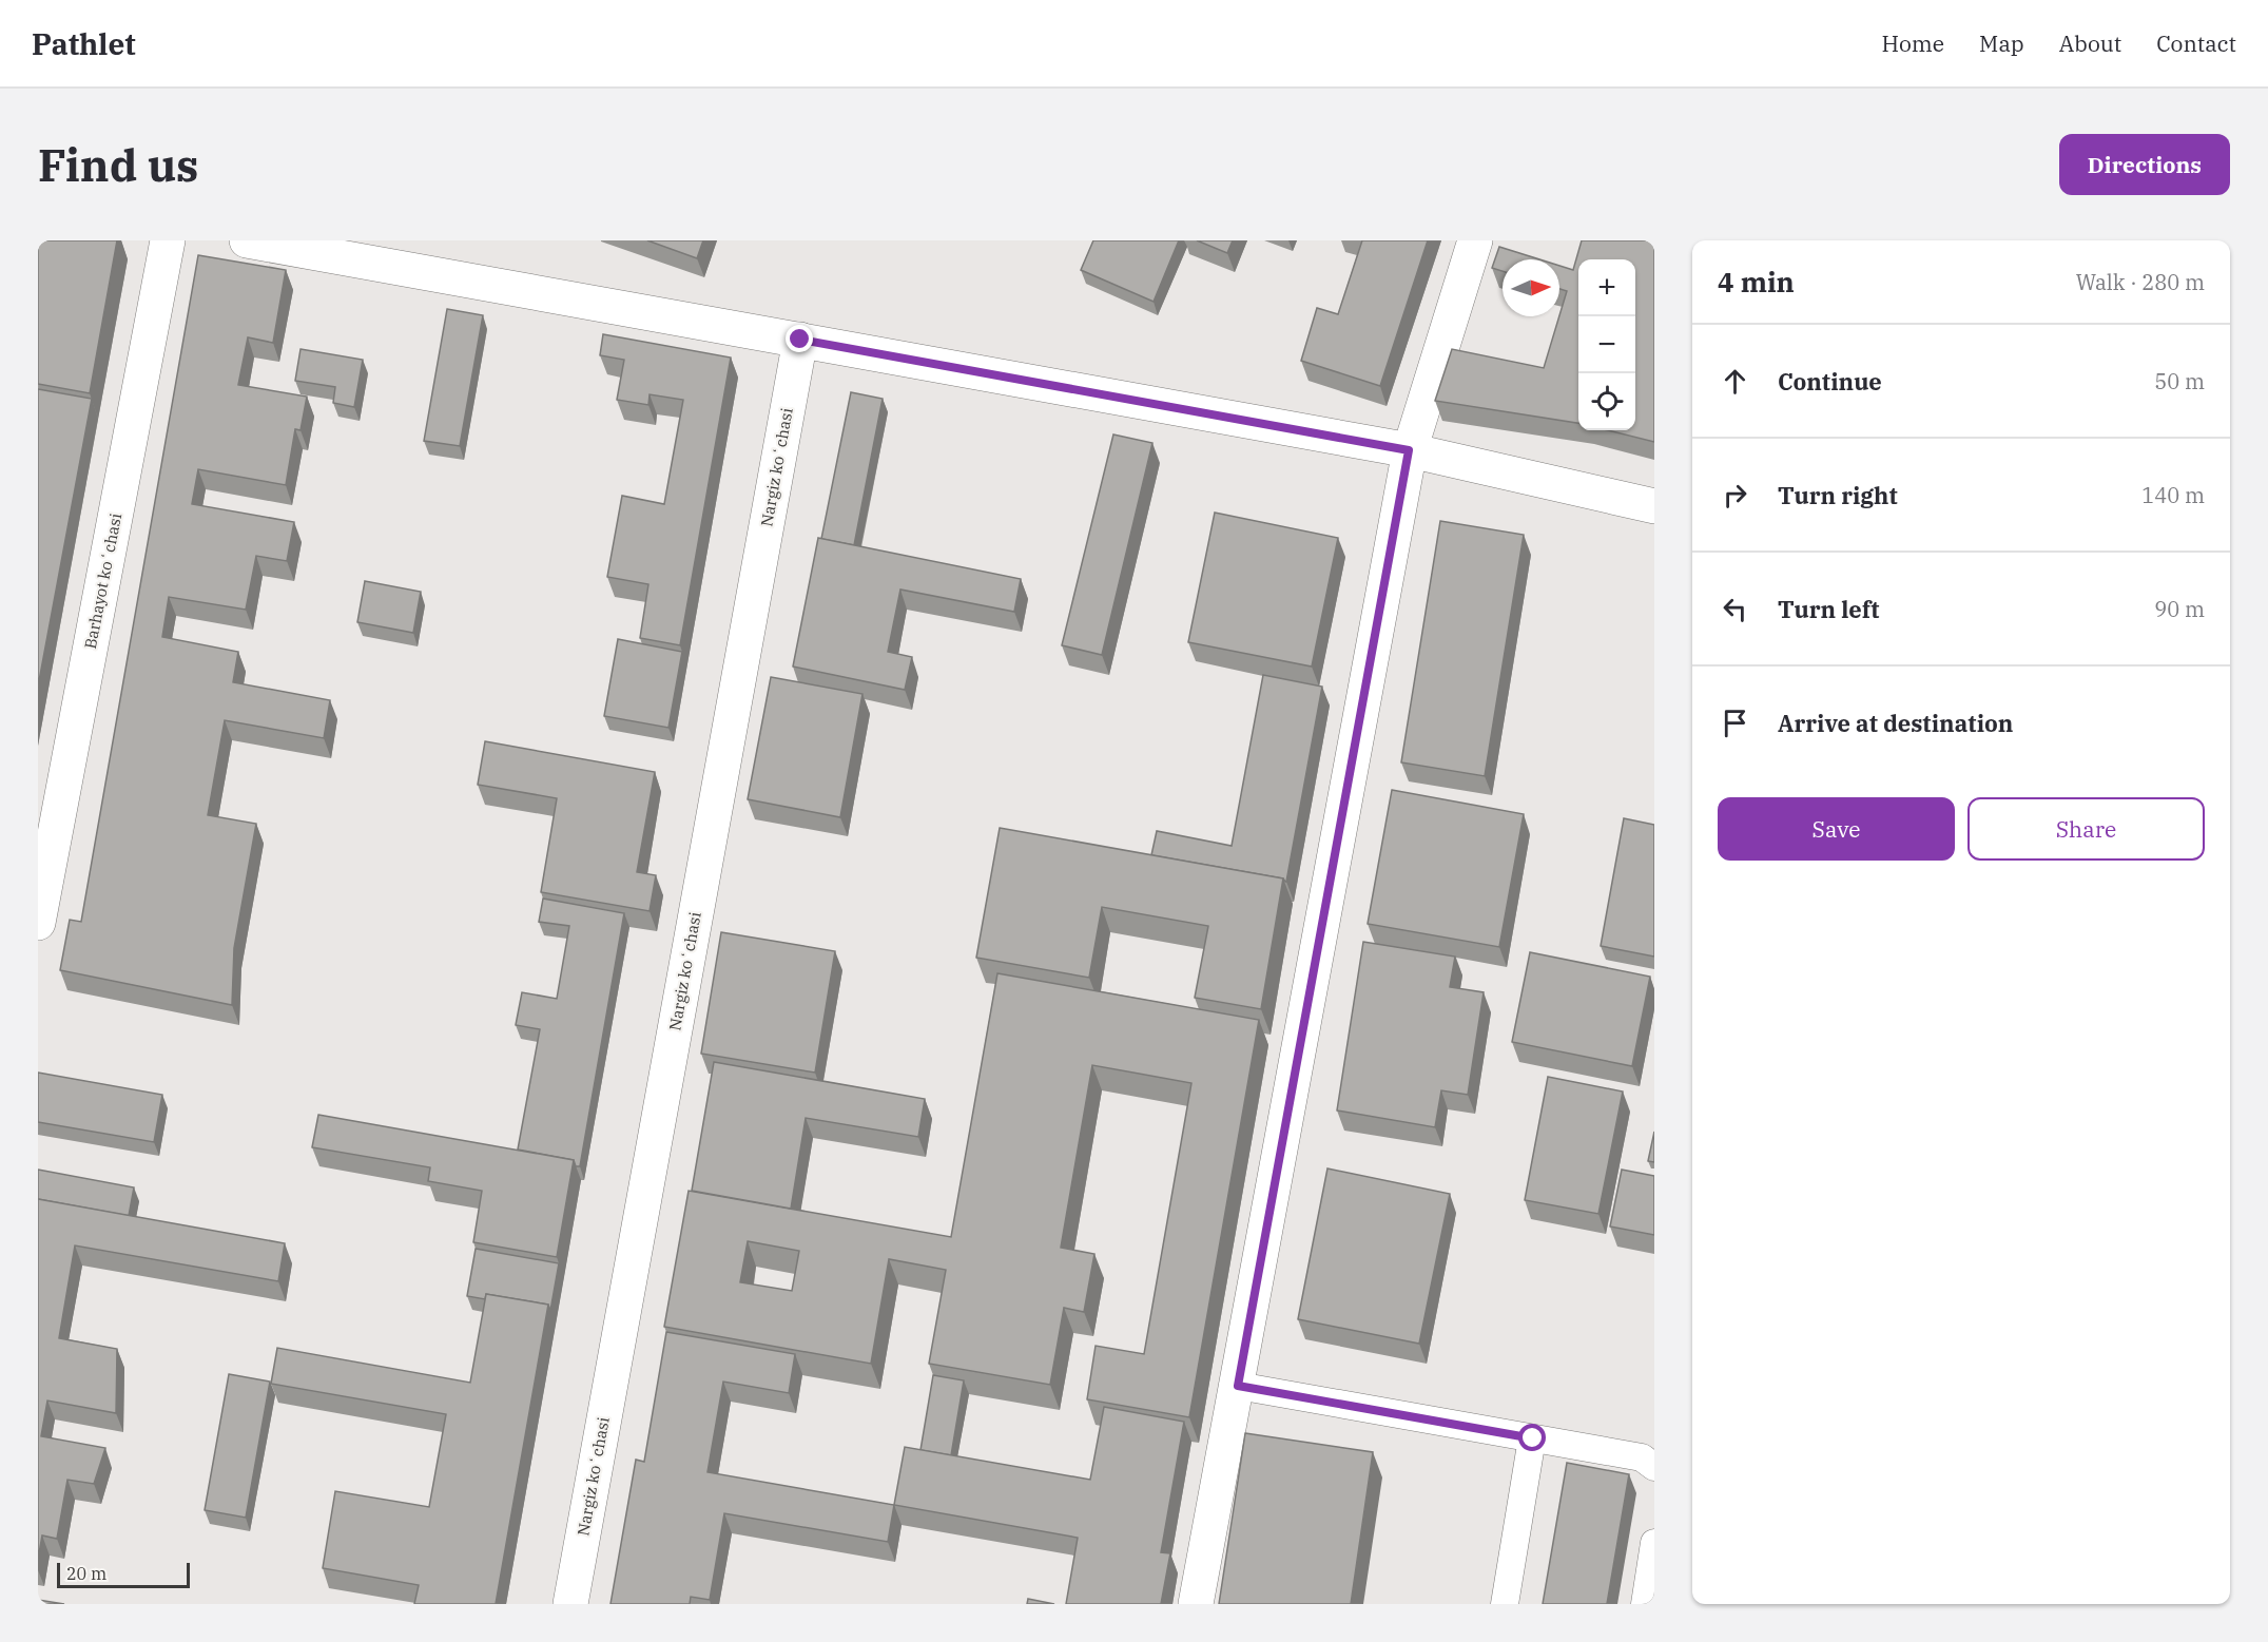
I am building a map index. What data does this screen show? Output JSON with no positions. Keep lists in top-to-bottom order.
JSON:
{
  "streets": {
    "street": ["Nargiz koʻchasi", "Barhayot koʻchasi"]
  },
  "scale_bar": "20 m",
  "north": "right",
  "page": {
    "header": "Pathlet",
    "nav": [
      "Home",
      "Map",
      "About",
      "Contact"
    ],
    "buttons": [
      "Directions",
      ["Save", "Share"]
    ],
    "title": "Find us",
    "heading": ["4 min", "Walk · 280 m"],
    "map_buttons": ["+", "−"],
    "list": [
      ["Continue", "50 m"],
      ["Turn right", "140 m"],
      ["Turn left", "90 m"],
      "Arrive at destination"
    ],
    "scale": "20 m"
  }
}
